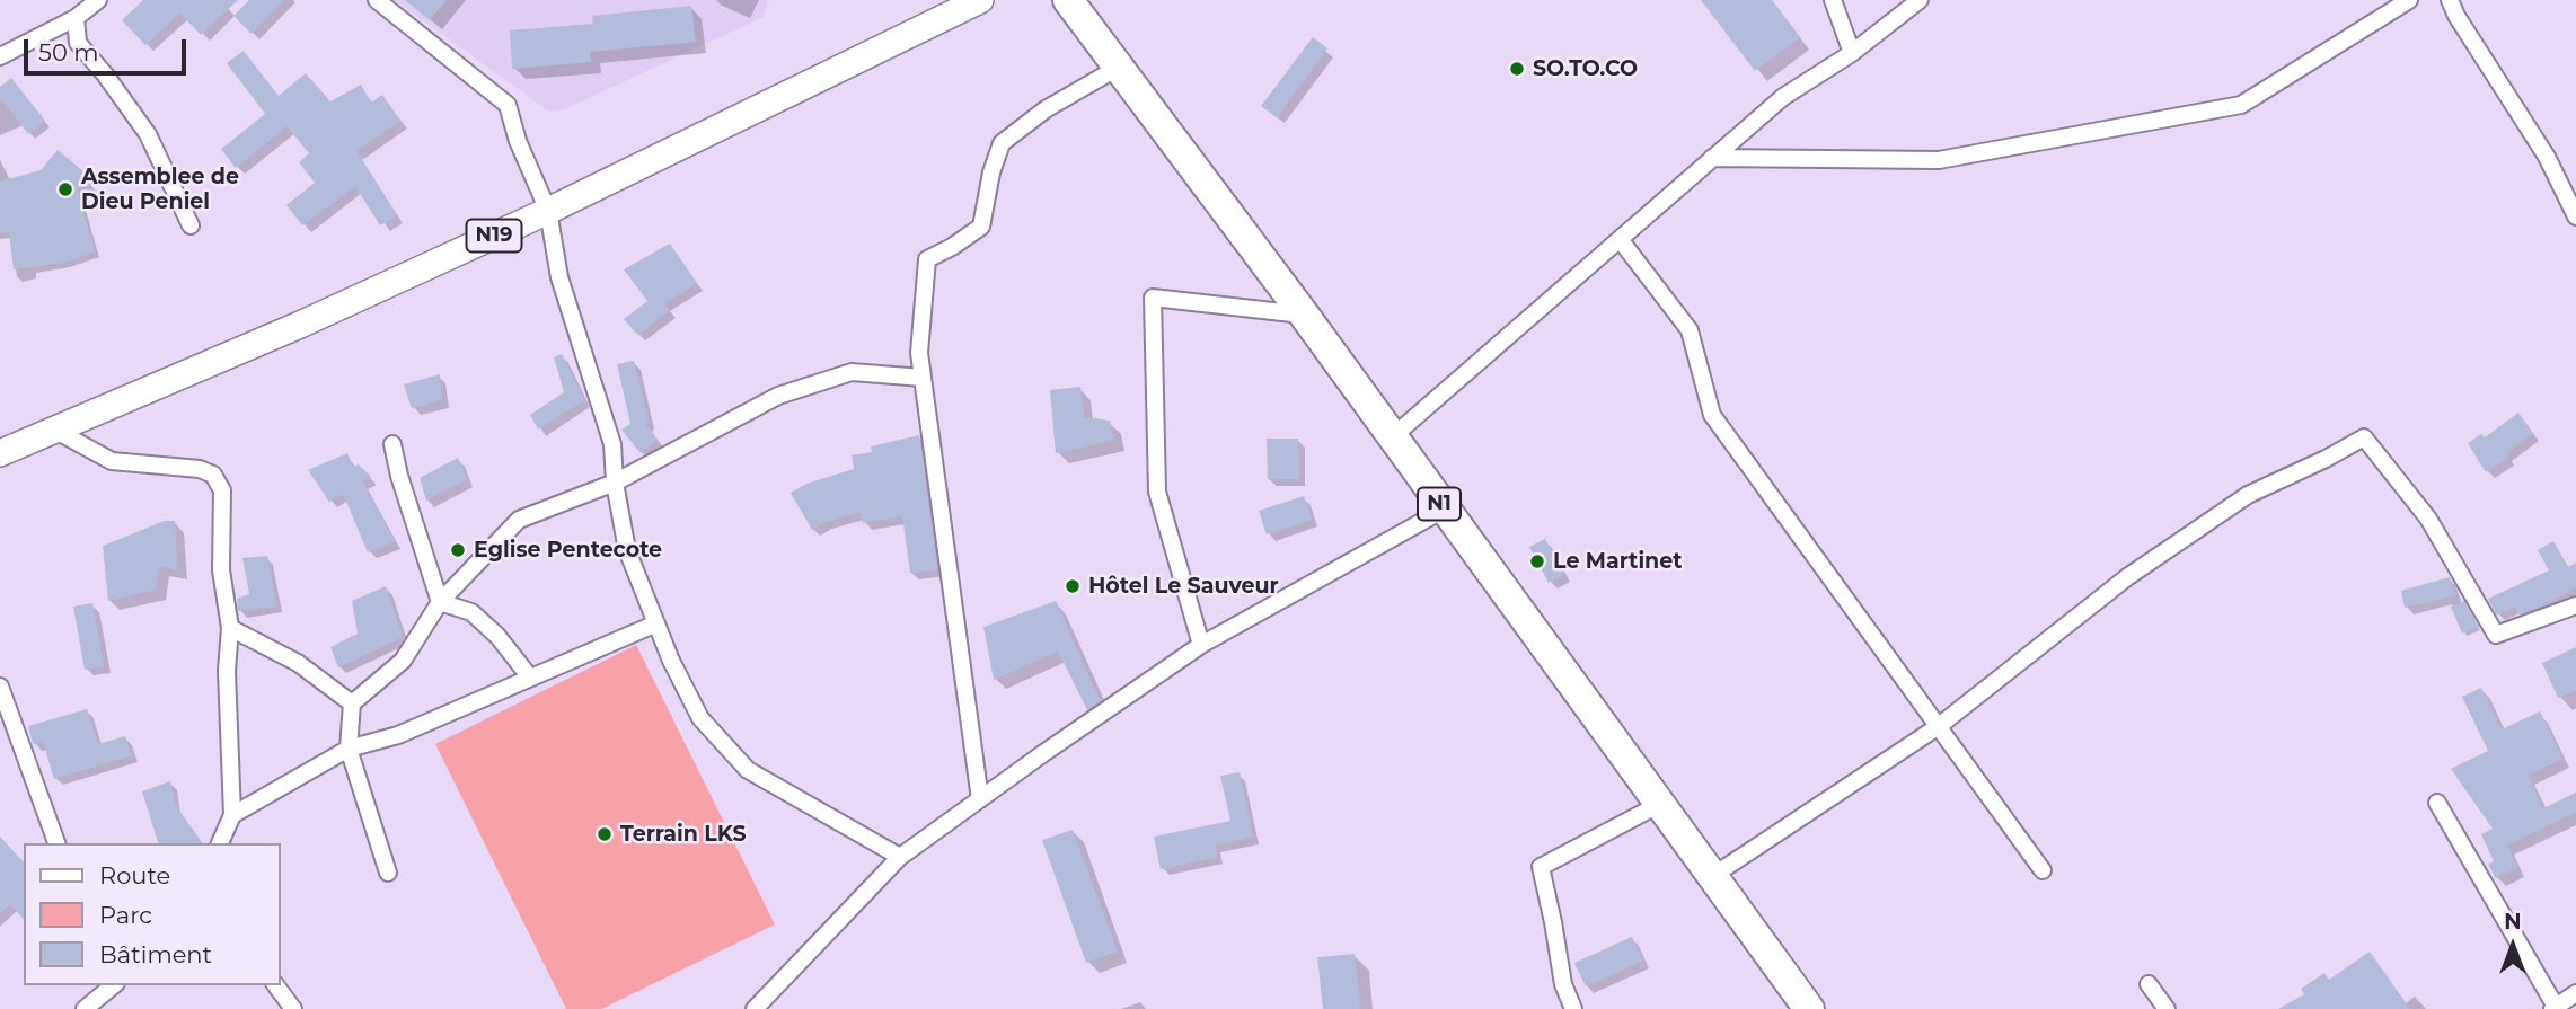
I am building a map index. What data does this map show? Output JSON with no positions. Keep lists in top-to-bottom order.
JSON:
{
  "streets": {
    "highway": ["N1"],
    "main road": ["N19"]
  },
  "places": [
    "SO.TO.CO",
    "Assemblee de Dieu Peniel",
    "Eglise Pentecote",
    "Le Martinet",
    "Hôtel Le Sauveur",
    "Terrain LKS"
  ],
  "legend": ["Route", "Parc", "Bâtiment"],
  "scale_bar": "50 m",
  "north": "top"
}
